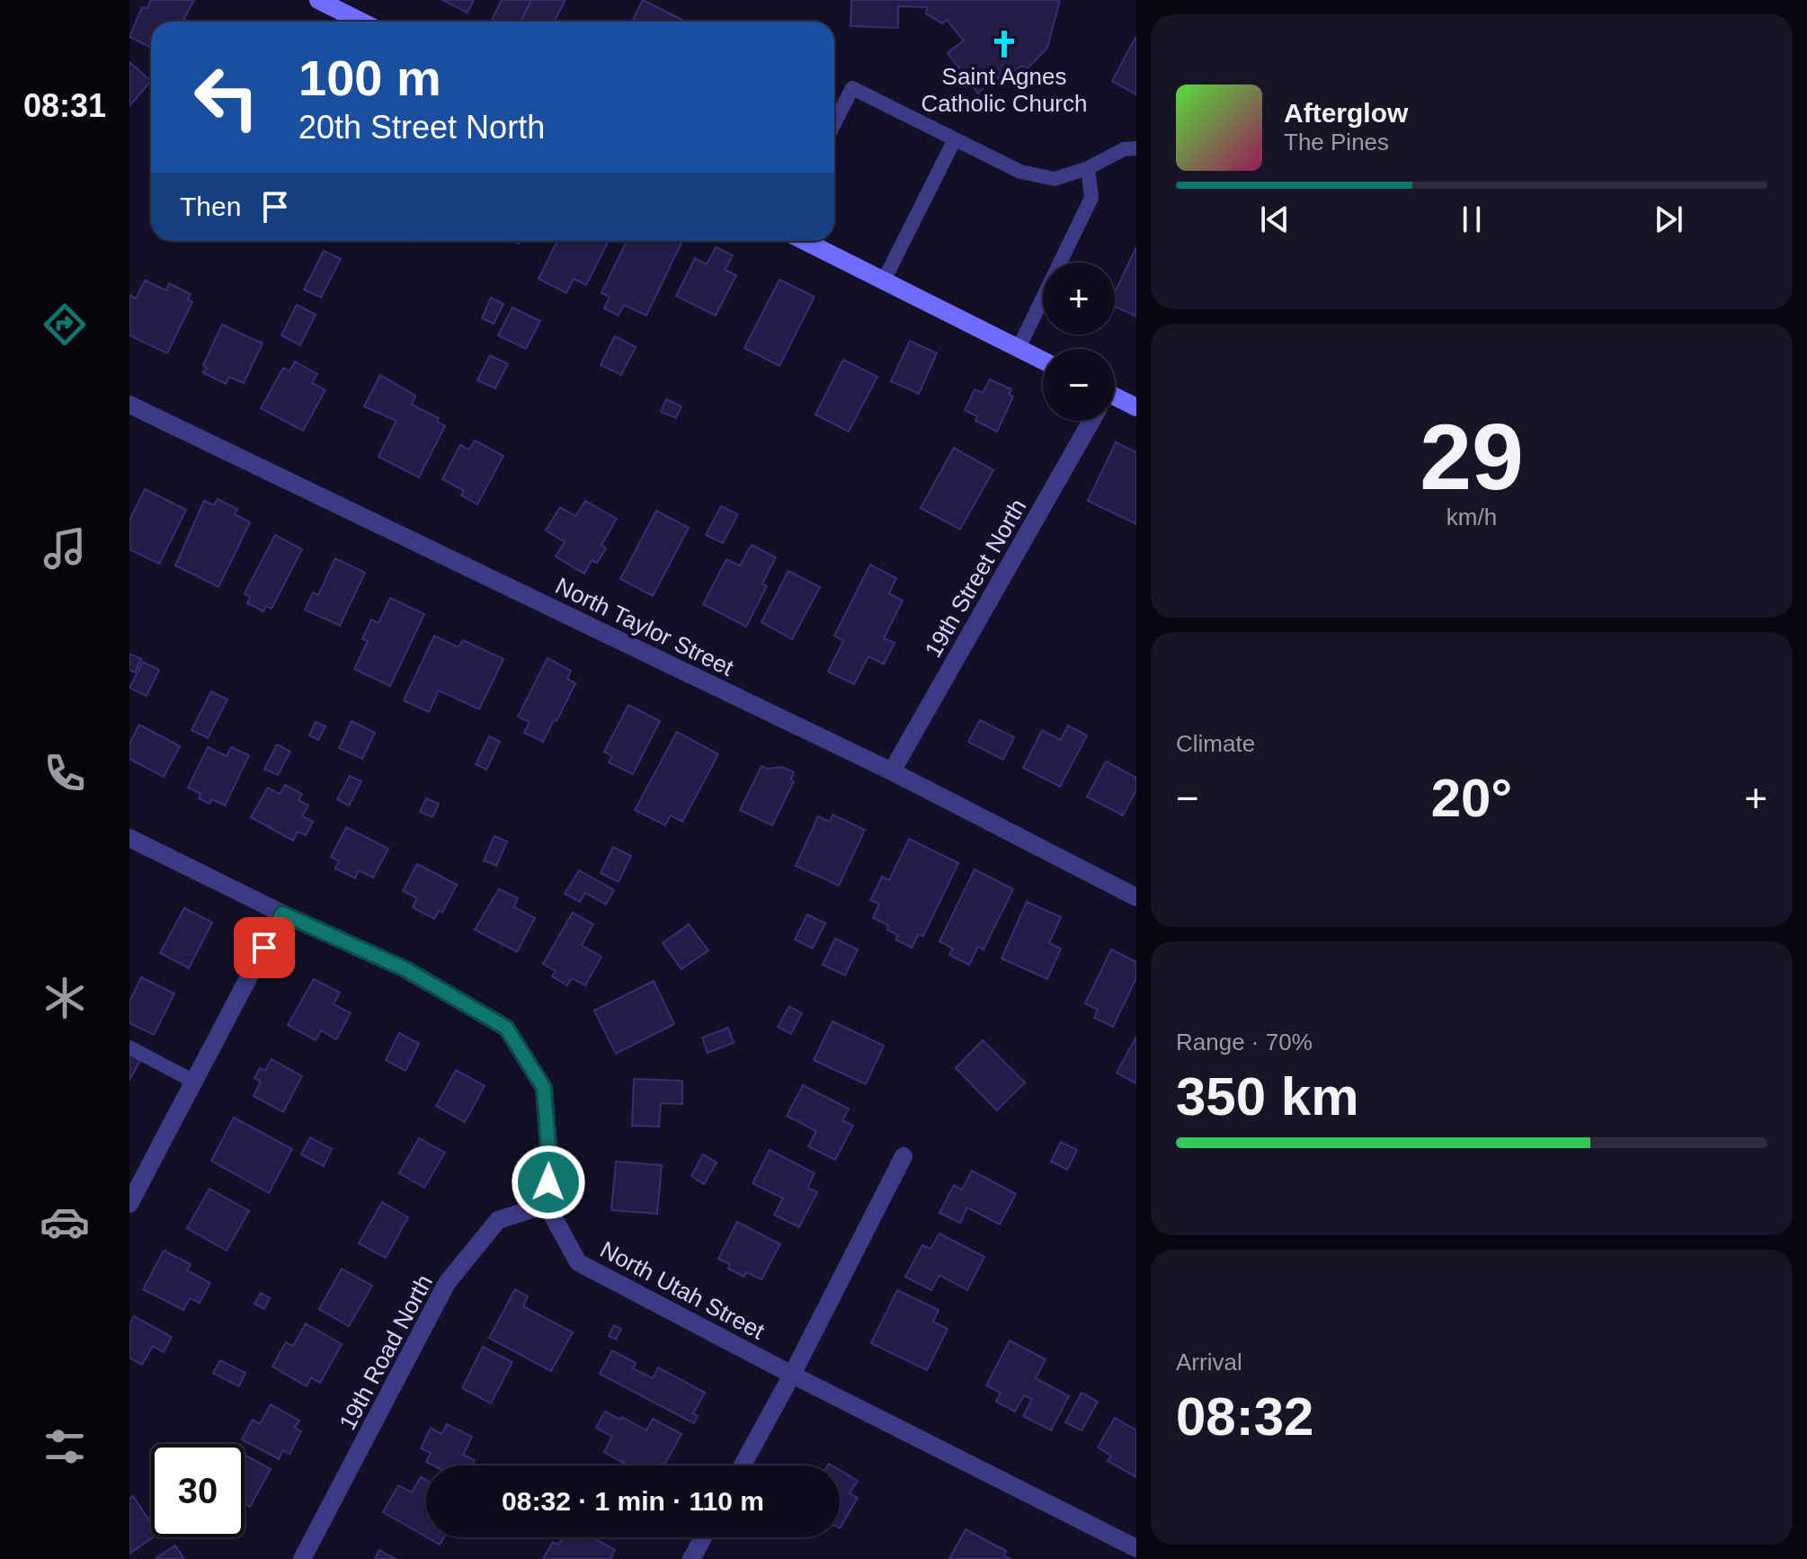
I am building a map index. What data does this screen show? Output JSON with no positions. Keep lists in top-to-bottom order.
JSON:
{
  "streets": {
    "street": [
      "19th Street North",
      "North Taylor Street",
      "North Utah Street",
      "19th Road North"
    ]
  },
  "crossings": [
    ["19th Street North", "North Taylor Street"],
    ["North Utah Street", "19th Road North"]
  ],
  "places": {
    "church": ["Saint Agnes Catholic Church"]
  },
  "page": {
    "tabs": "08:31",
    "turn": ["100 m", "20th Street North"],
    "song": ["Afterglow", "The Pines"],
    "then": "Then",
    "map_buttons": ["+", "−"],
    "tile": [
      ["29", "km/h"],
      "Climate",
      ["Range · 70%", "350 km"],
      ["Arrival", "08:32"]
    ],
    "heat": ["−", "20°", "+"],
    "limit": "30",
    "trip": "08:32 · 1 min · 110 m"
  }
}
